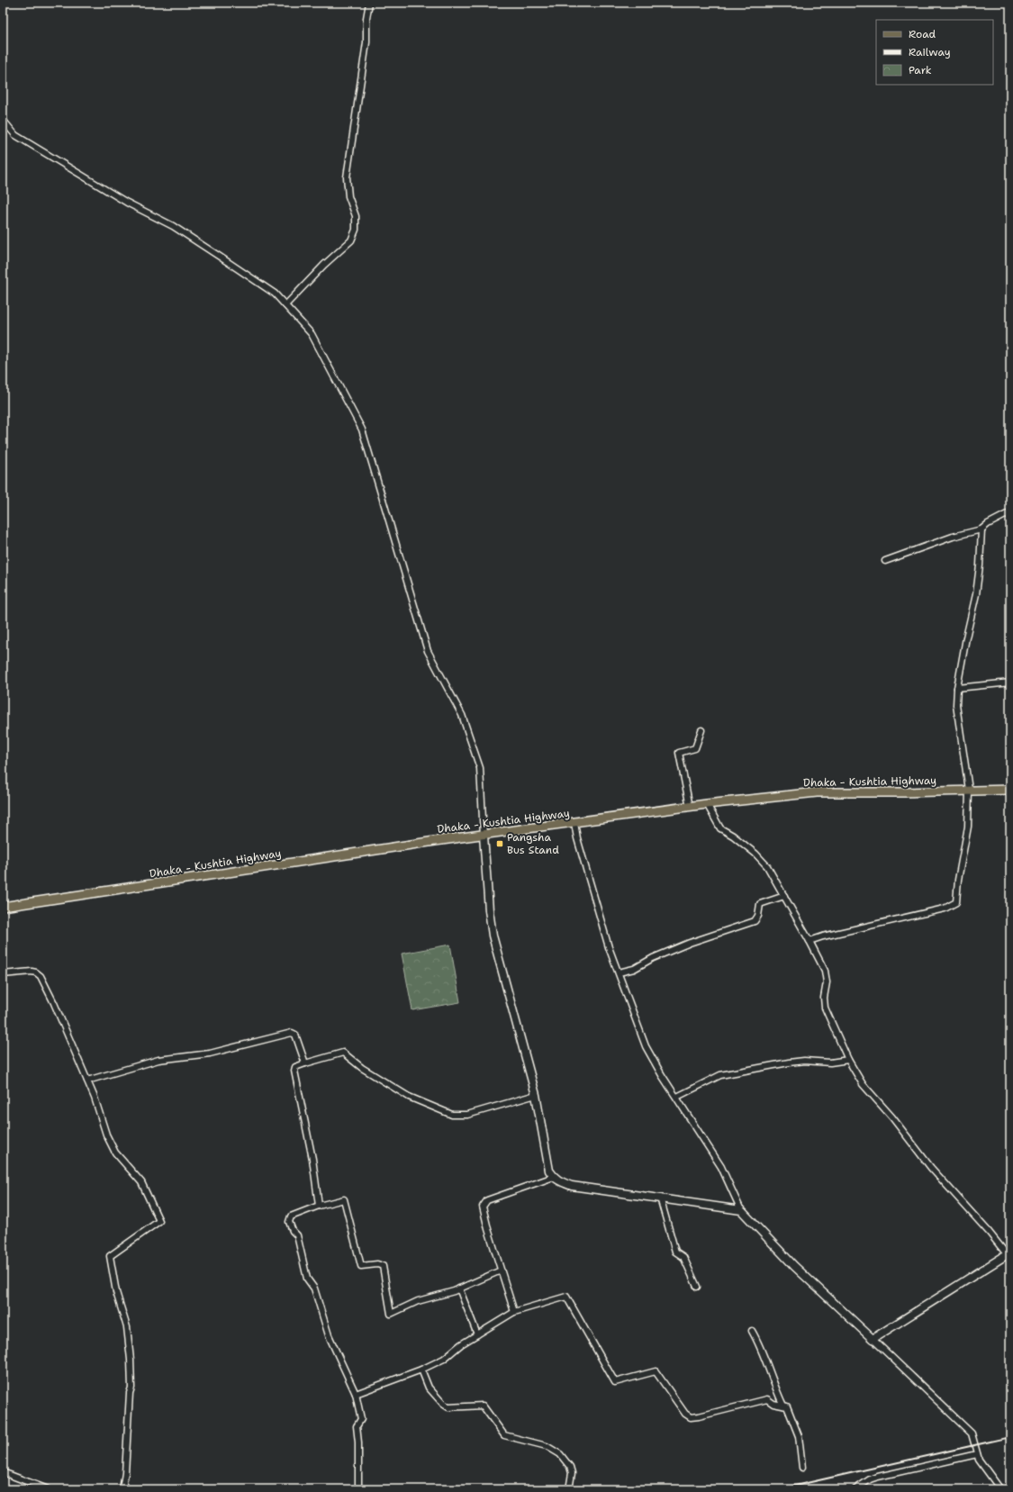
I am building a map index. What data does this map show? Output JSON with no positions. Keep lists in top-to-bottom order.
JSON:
{
  "streets": {
    "main road": ["Dhaka - Kushtia Highway"]
  },
  "places": {
    "transit": ["Pangsha Bus Stand"]
  },
  "legend": ["Road", "Railway", "Park"]
}
